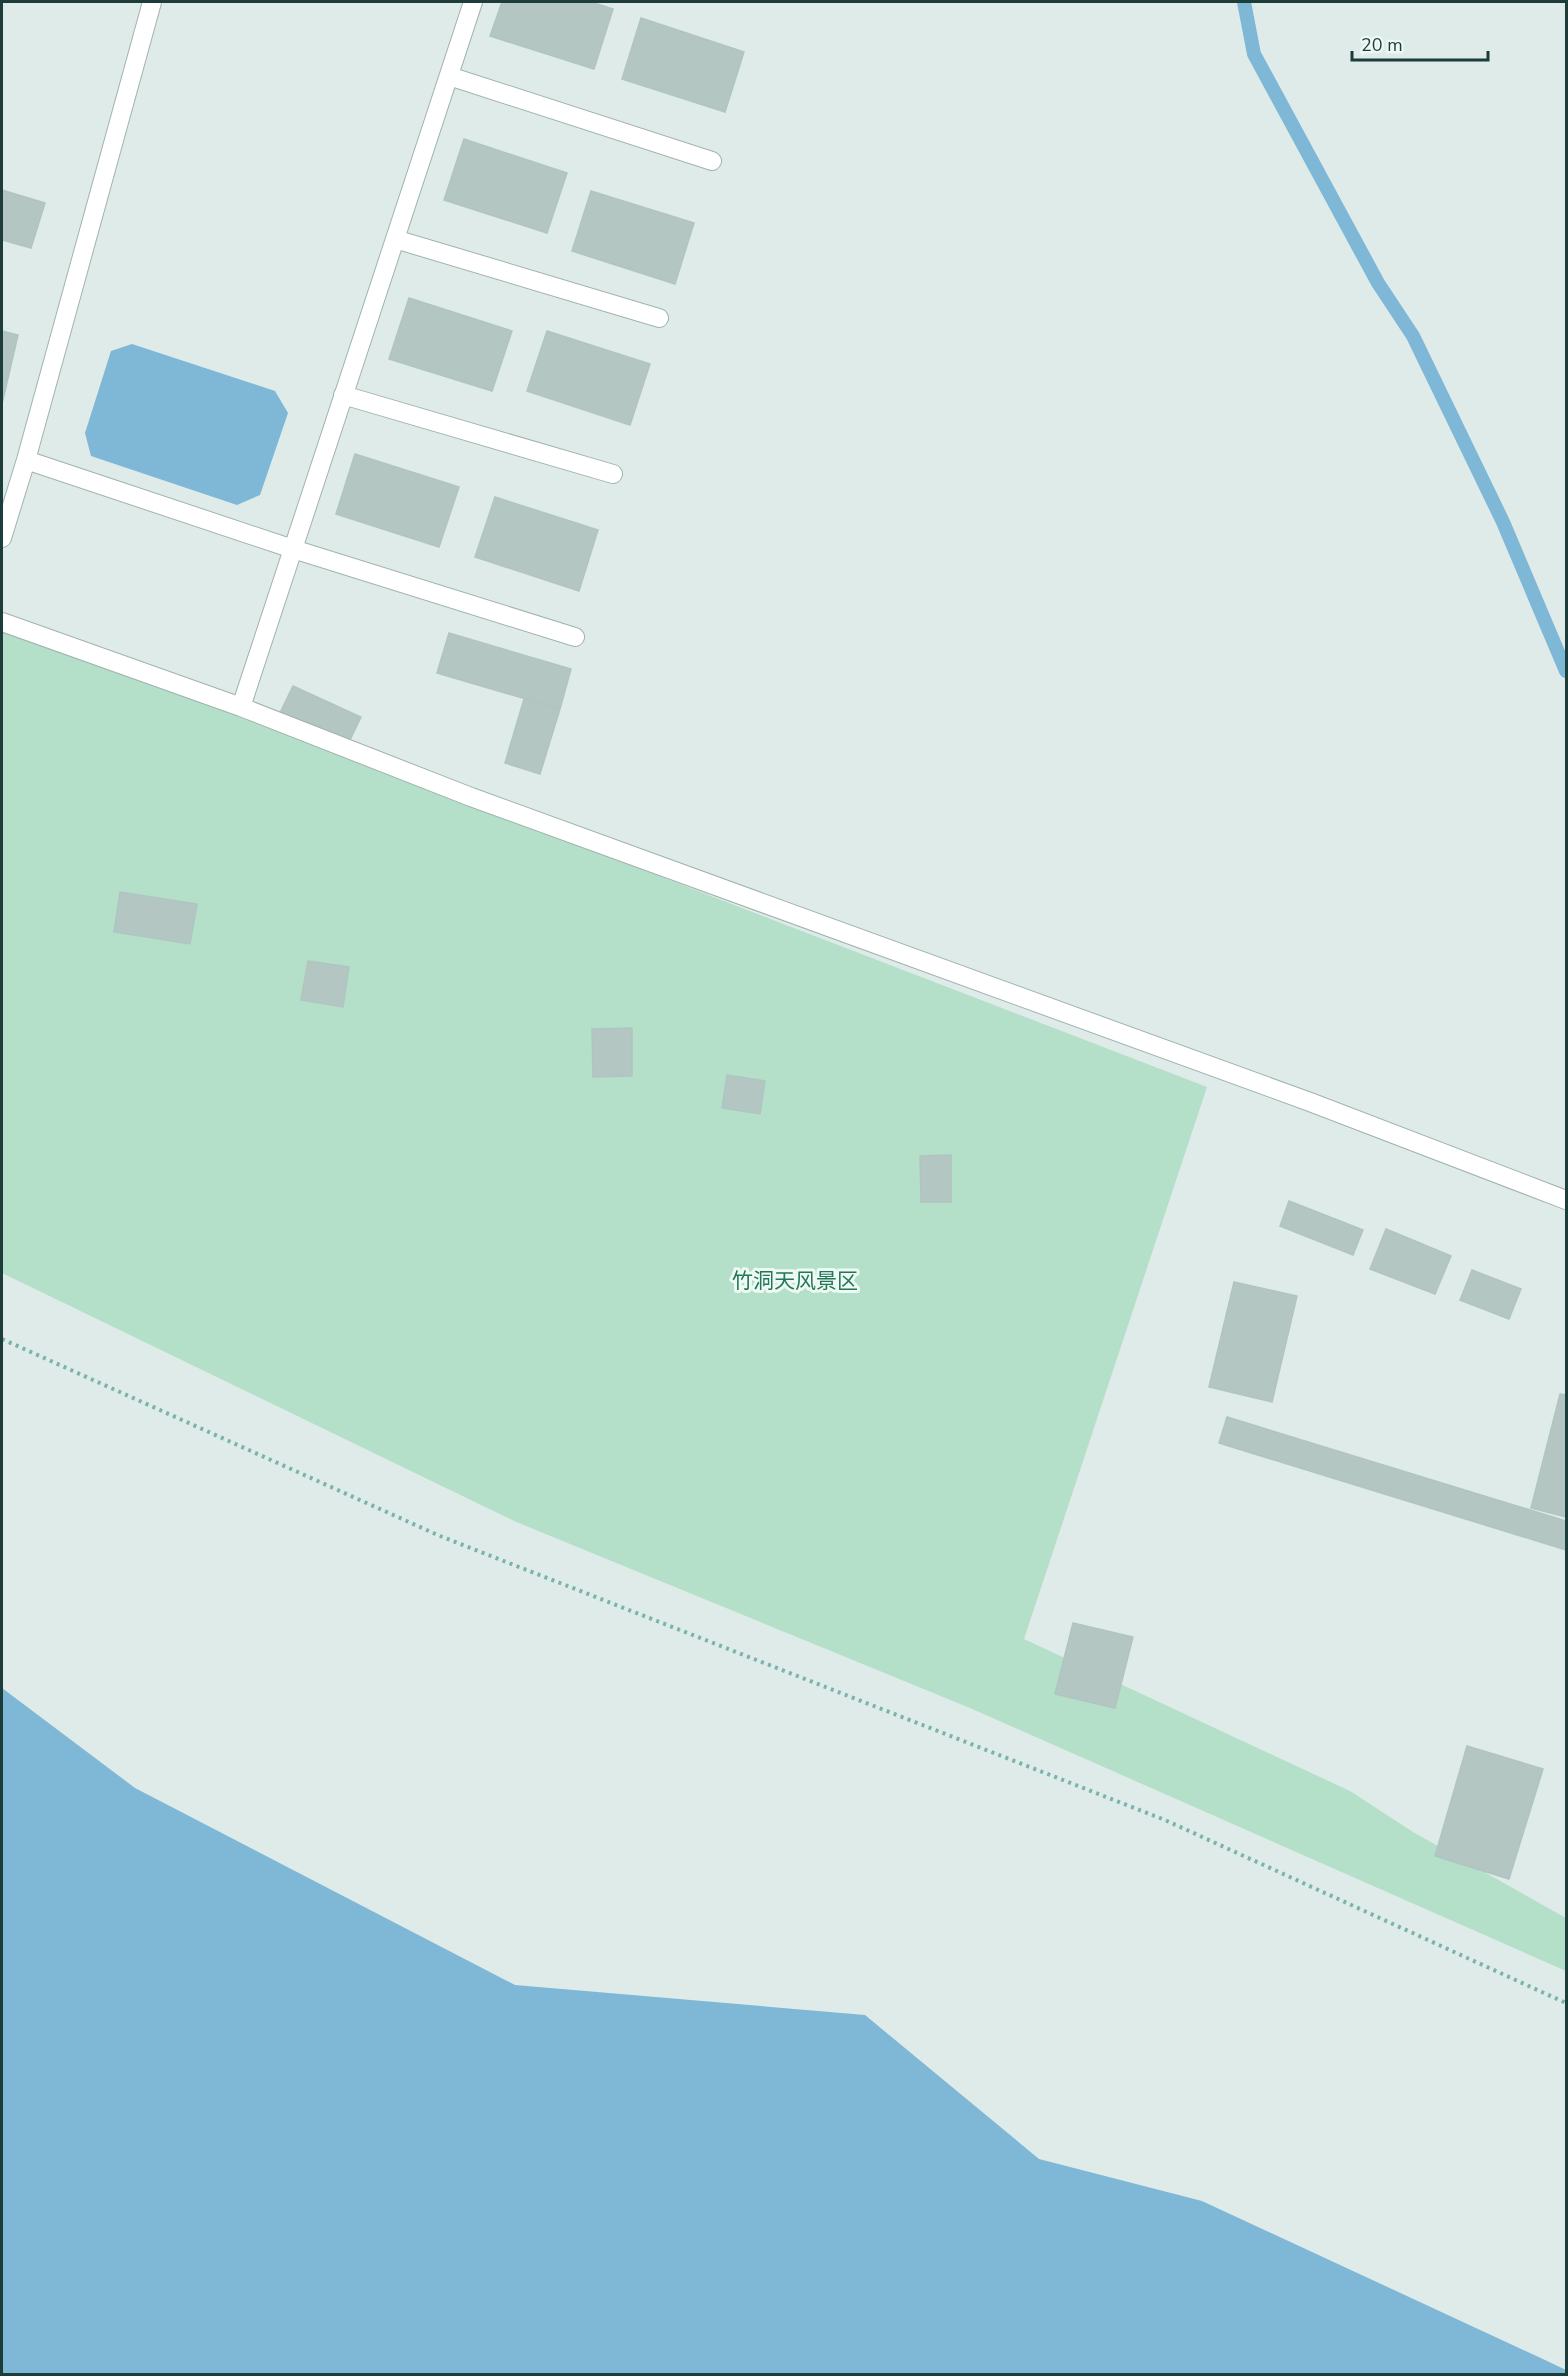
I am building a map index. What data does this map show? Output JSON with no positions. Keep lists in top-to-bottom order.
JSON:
{
  "parks": ["竹洞天风景区"],
  "scale_bar": "20 m"
}
